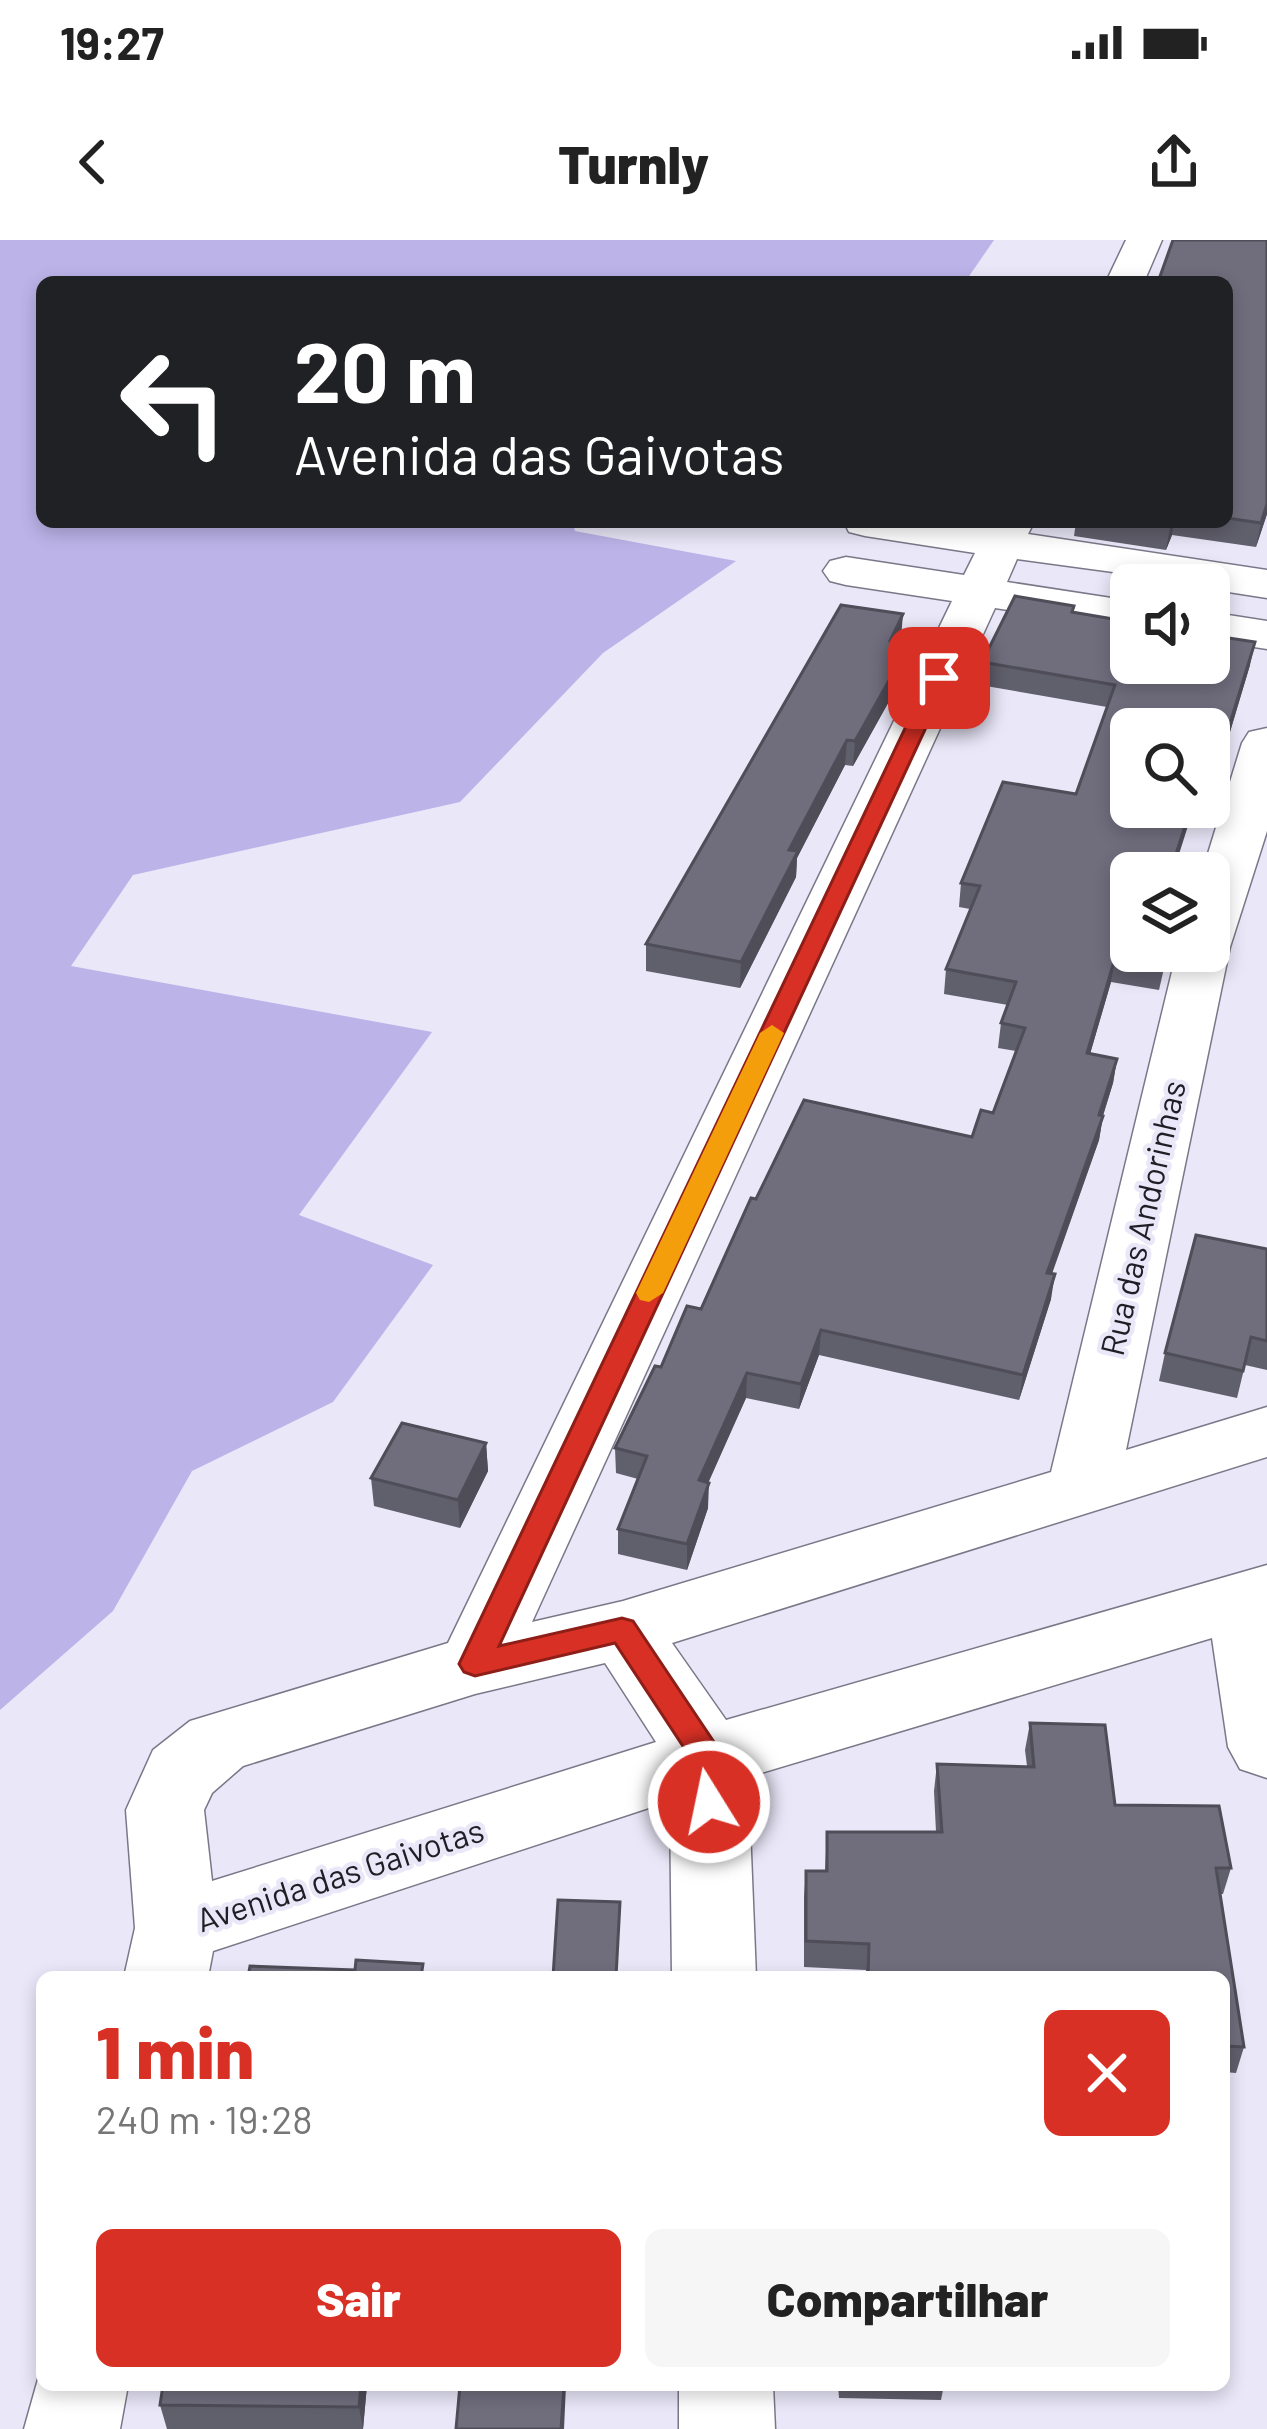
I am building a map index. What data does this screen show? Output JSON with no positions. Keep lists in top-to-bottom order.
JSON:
{
  "streets": {
    "street": ["Rua das Andorinhas", "Avenida das Gaivotas"]
  },
  "crossings": [
    ["Rua das Andorinhas", "Avenida das Gaivotas"]
  ],
  "page": {
    "status": "19:27",
    "header": "Turnly",
    "turn": ["20 m", "Avenida das Gaivotas"],
    "heading": ["1 min", "240 m · 19:28"],
    "buttons": ["Sair", "Compartilhar"]
  }
}
